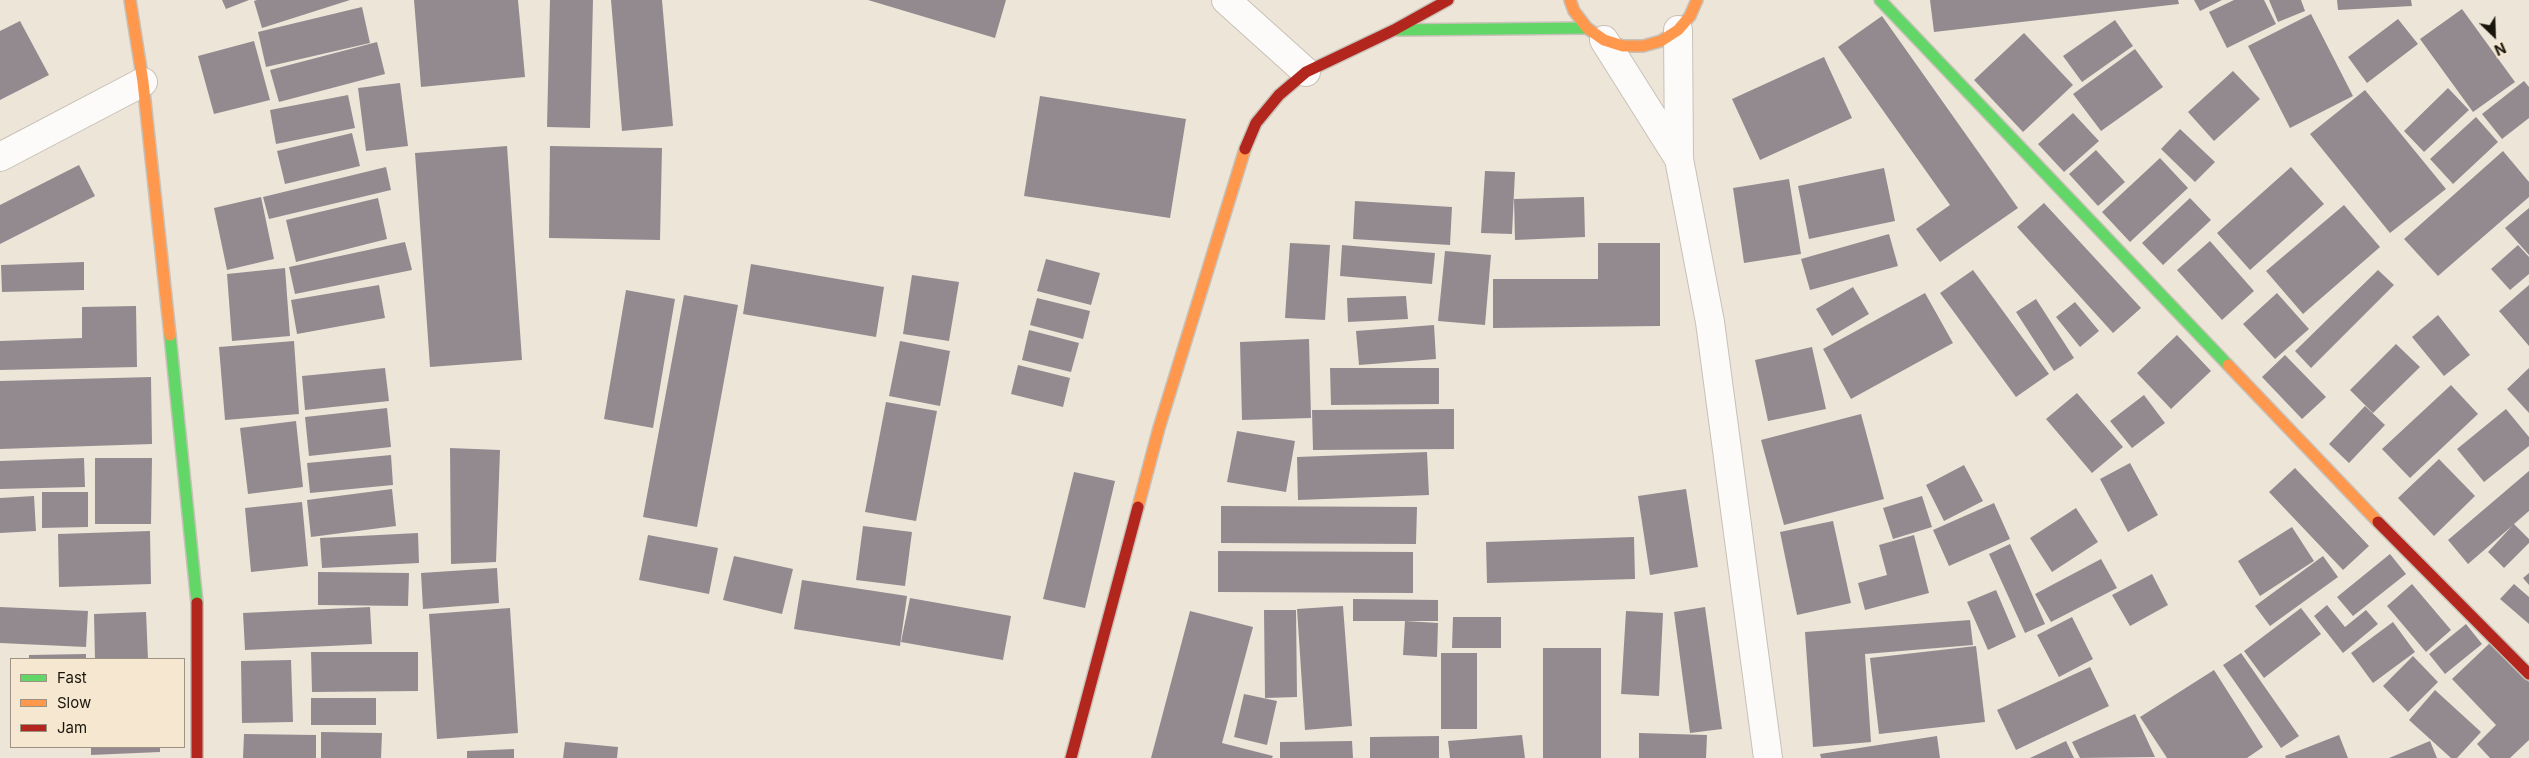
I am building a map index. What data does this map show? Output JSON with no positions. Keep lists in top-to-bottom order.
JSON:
{
  "legend": ["Fast", "Slow", "Jam"],
  "north": "bottom right"
}
